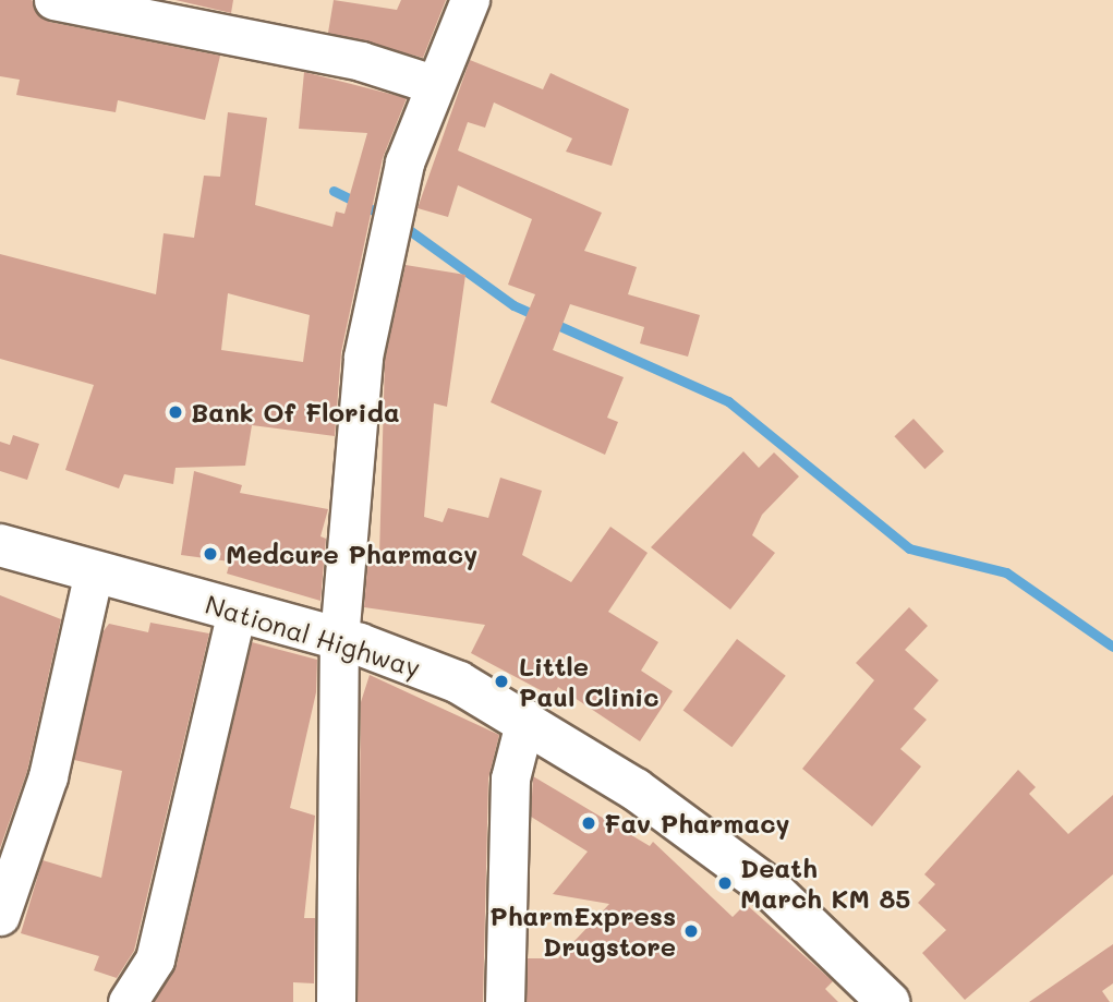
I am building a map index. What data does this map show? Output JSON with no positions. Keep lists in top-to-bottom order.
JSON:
{
  "streets": {
    "main road": ["National Highway"]
  },
  "places": [
    "Bank Of Florida",
    "Medcure Pharmacy",
    "Little Paul Clinic",
    "Fav Pharmacy",
    "Death March KM 85",
    "PharmExpress Drugstore"
  ]
}
